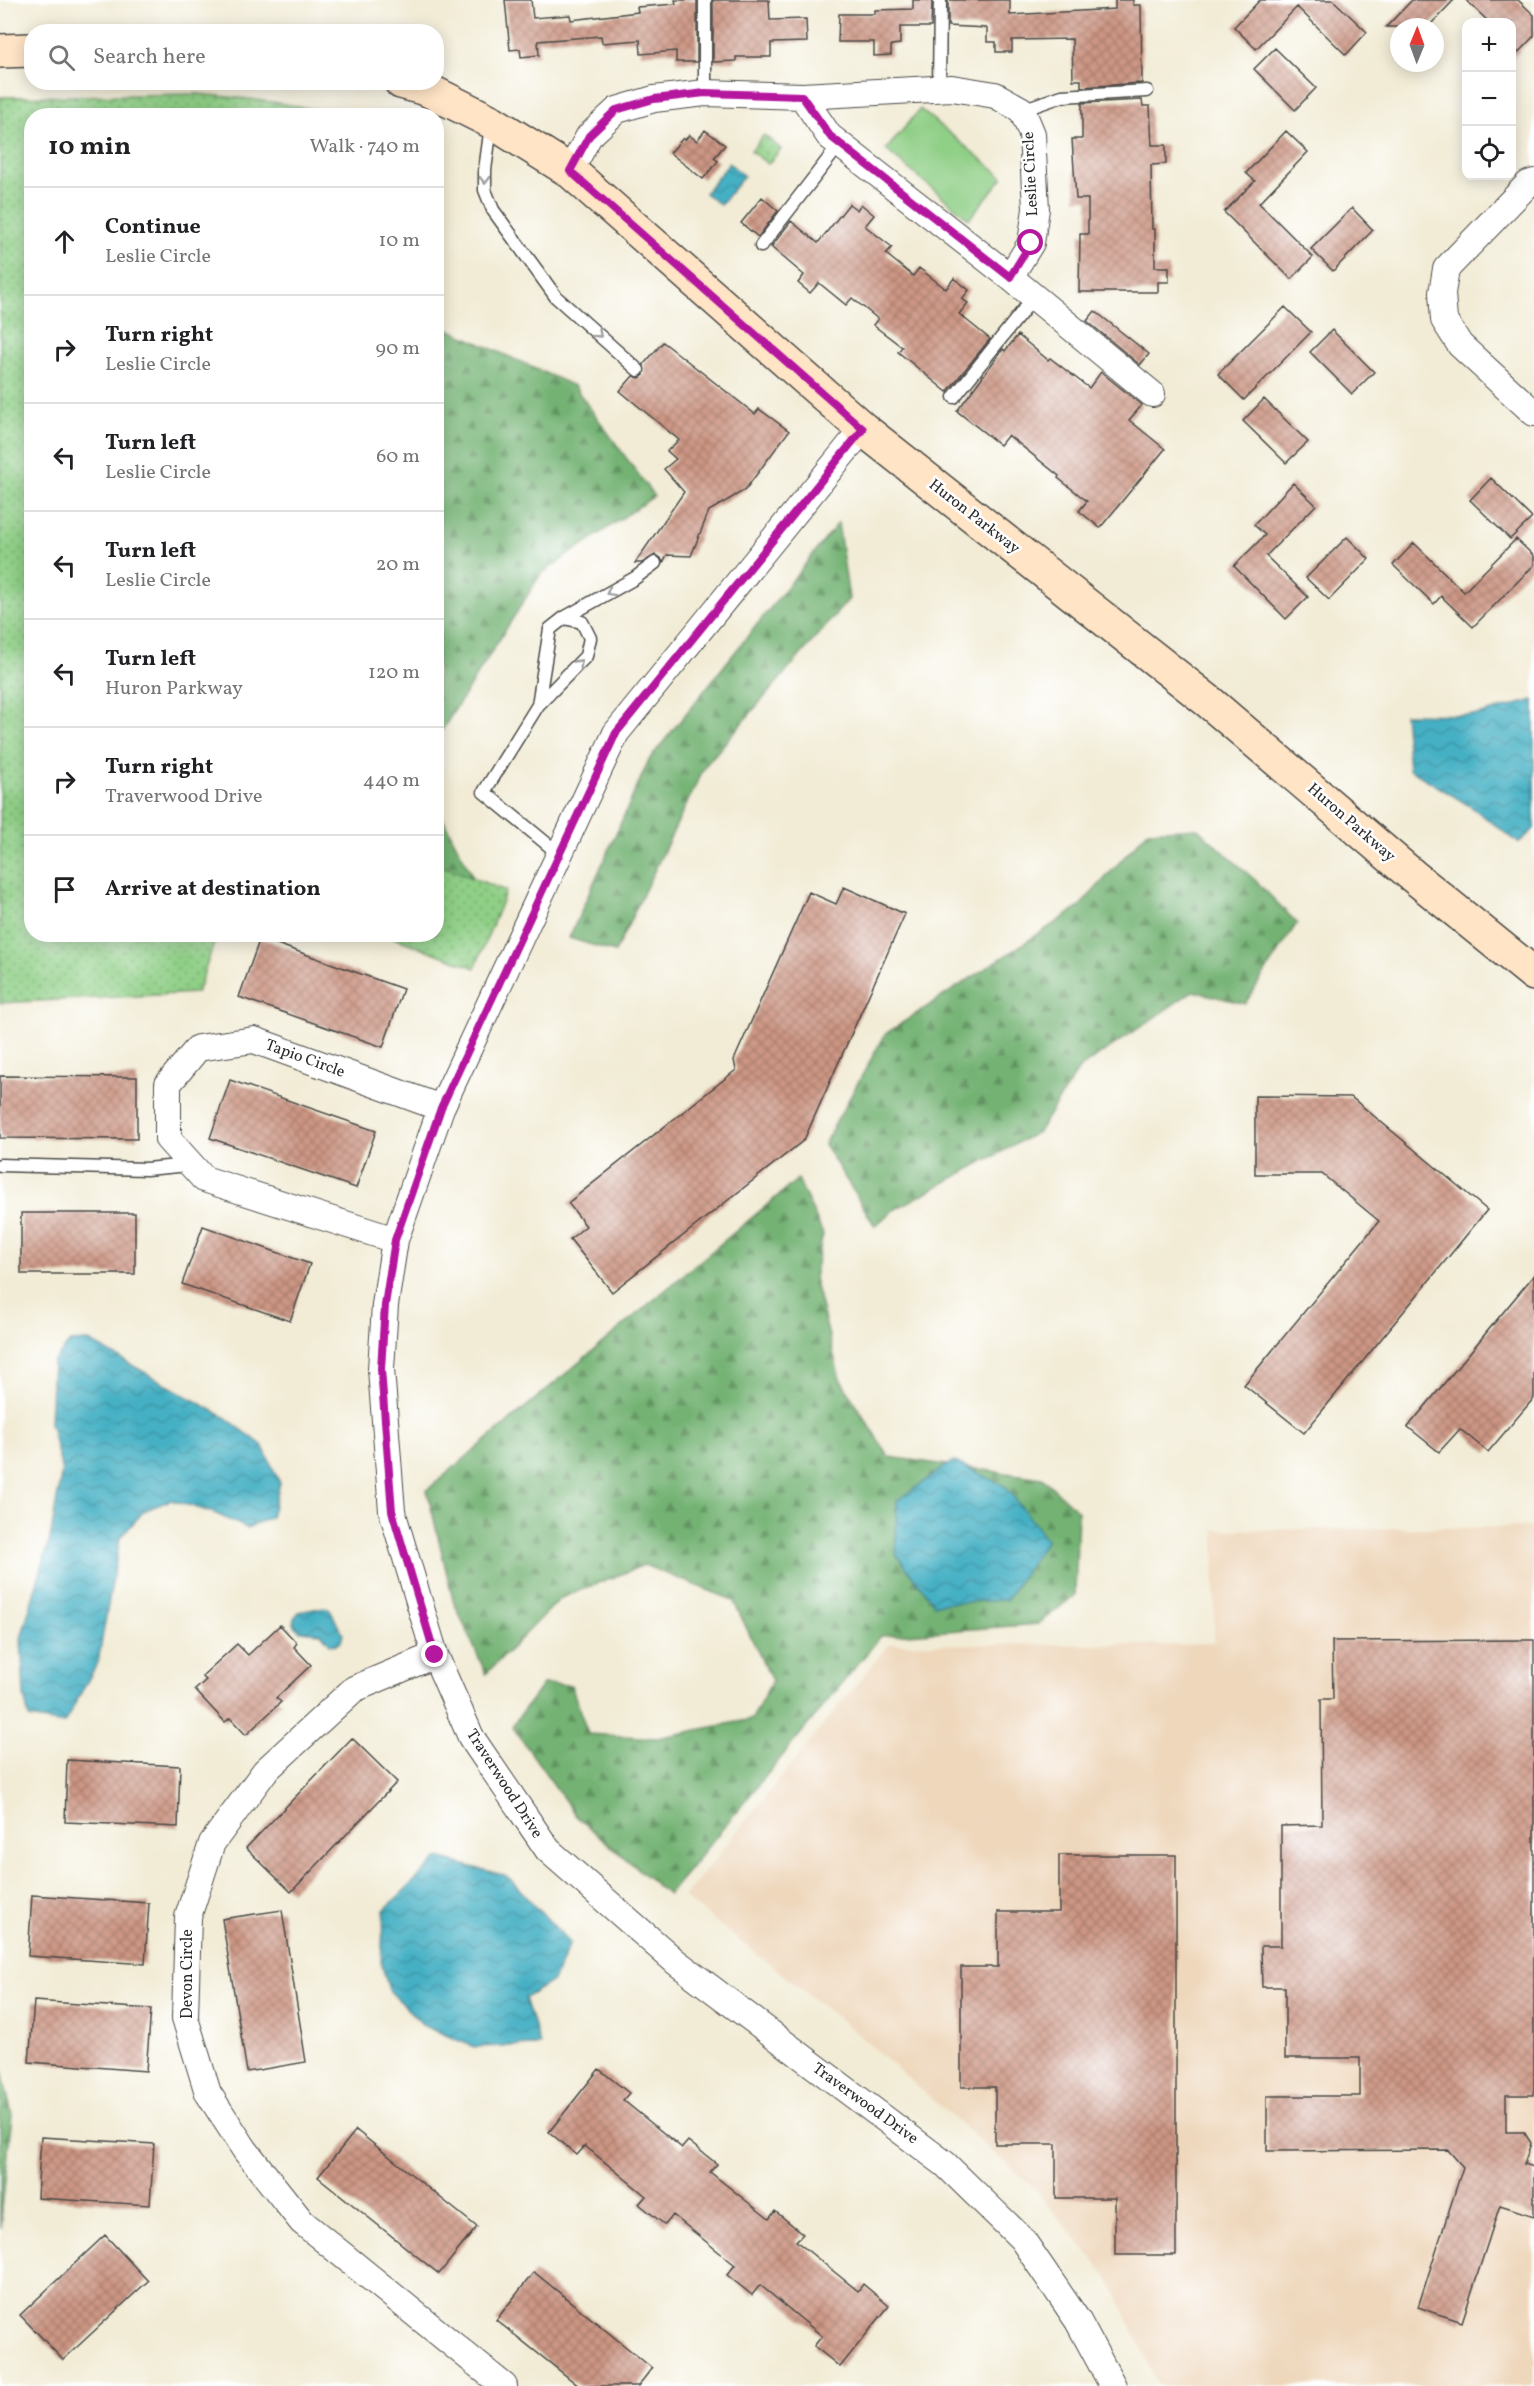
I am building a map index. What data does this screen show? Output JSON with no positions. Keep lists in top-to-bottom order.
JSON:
{
  "streets": {
    "street": [
      "Leslie Circle",
      "Huron Parkway",
      "Tapio Circle",
      "Traverwood Drive",
      "Devon Circle"
    ]
  },
  "crossings": [
    ["Leslie Circle", "Huron Parkway"],
    ["Huron Parkway", "Traverwood Drive"],
    ["Tapio Circle", "Traverwood Drive"],
    ["Traverwood Drive", "Devon Circle"]
  ],
  "north": "top",
  "page": {
    "map_buttons": ["+", "−"],
    "search": "Search here",
    "heading": ["10 min", "Walk · 740 m"],
    "list": [
      ["Continue", "Leslie Circle", "10 m"],
      ["Turn right", "Leslie Circle", "90 m"],
      ["Turn left", "Leslie Circle", "60 m"],
      ["Turn left", "Leslie Circle", "20 m"],
      ["Turn left", "Huron Parkway", "120 m"],
      ["Turn right", "Traverwood Drive", "440 m"],
      "Arrive at destination"
    ]
  }
}
